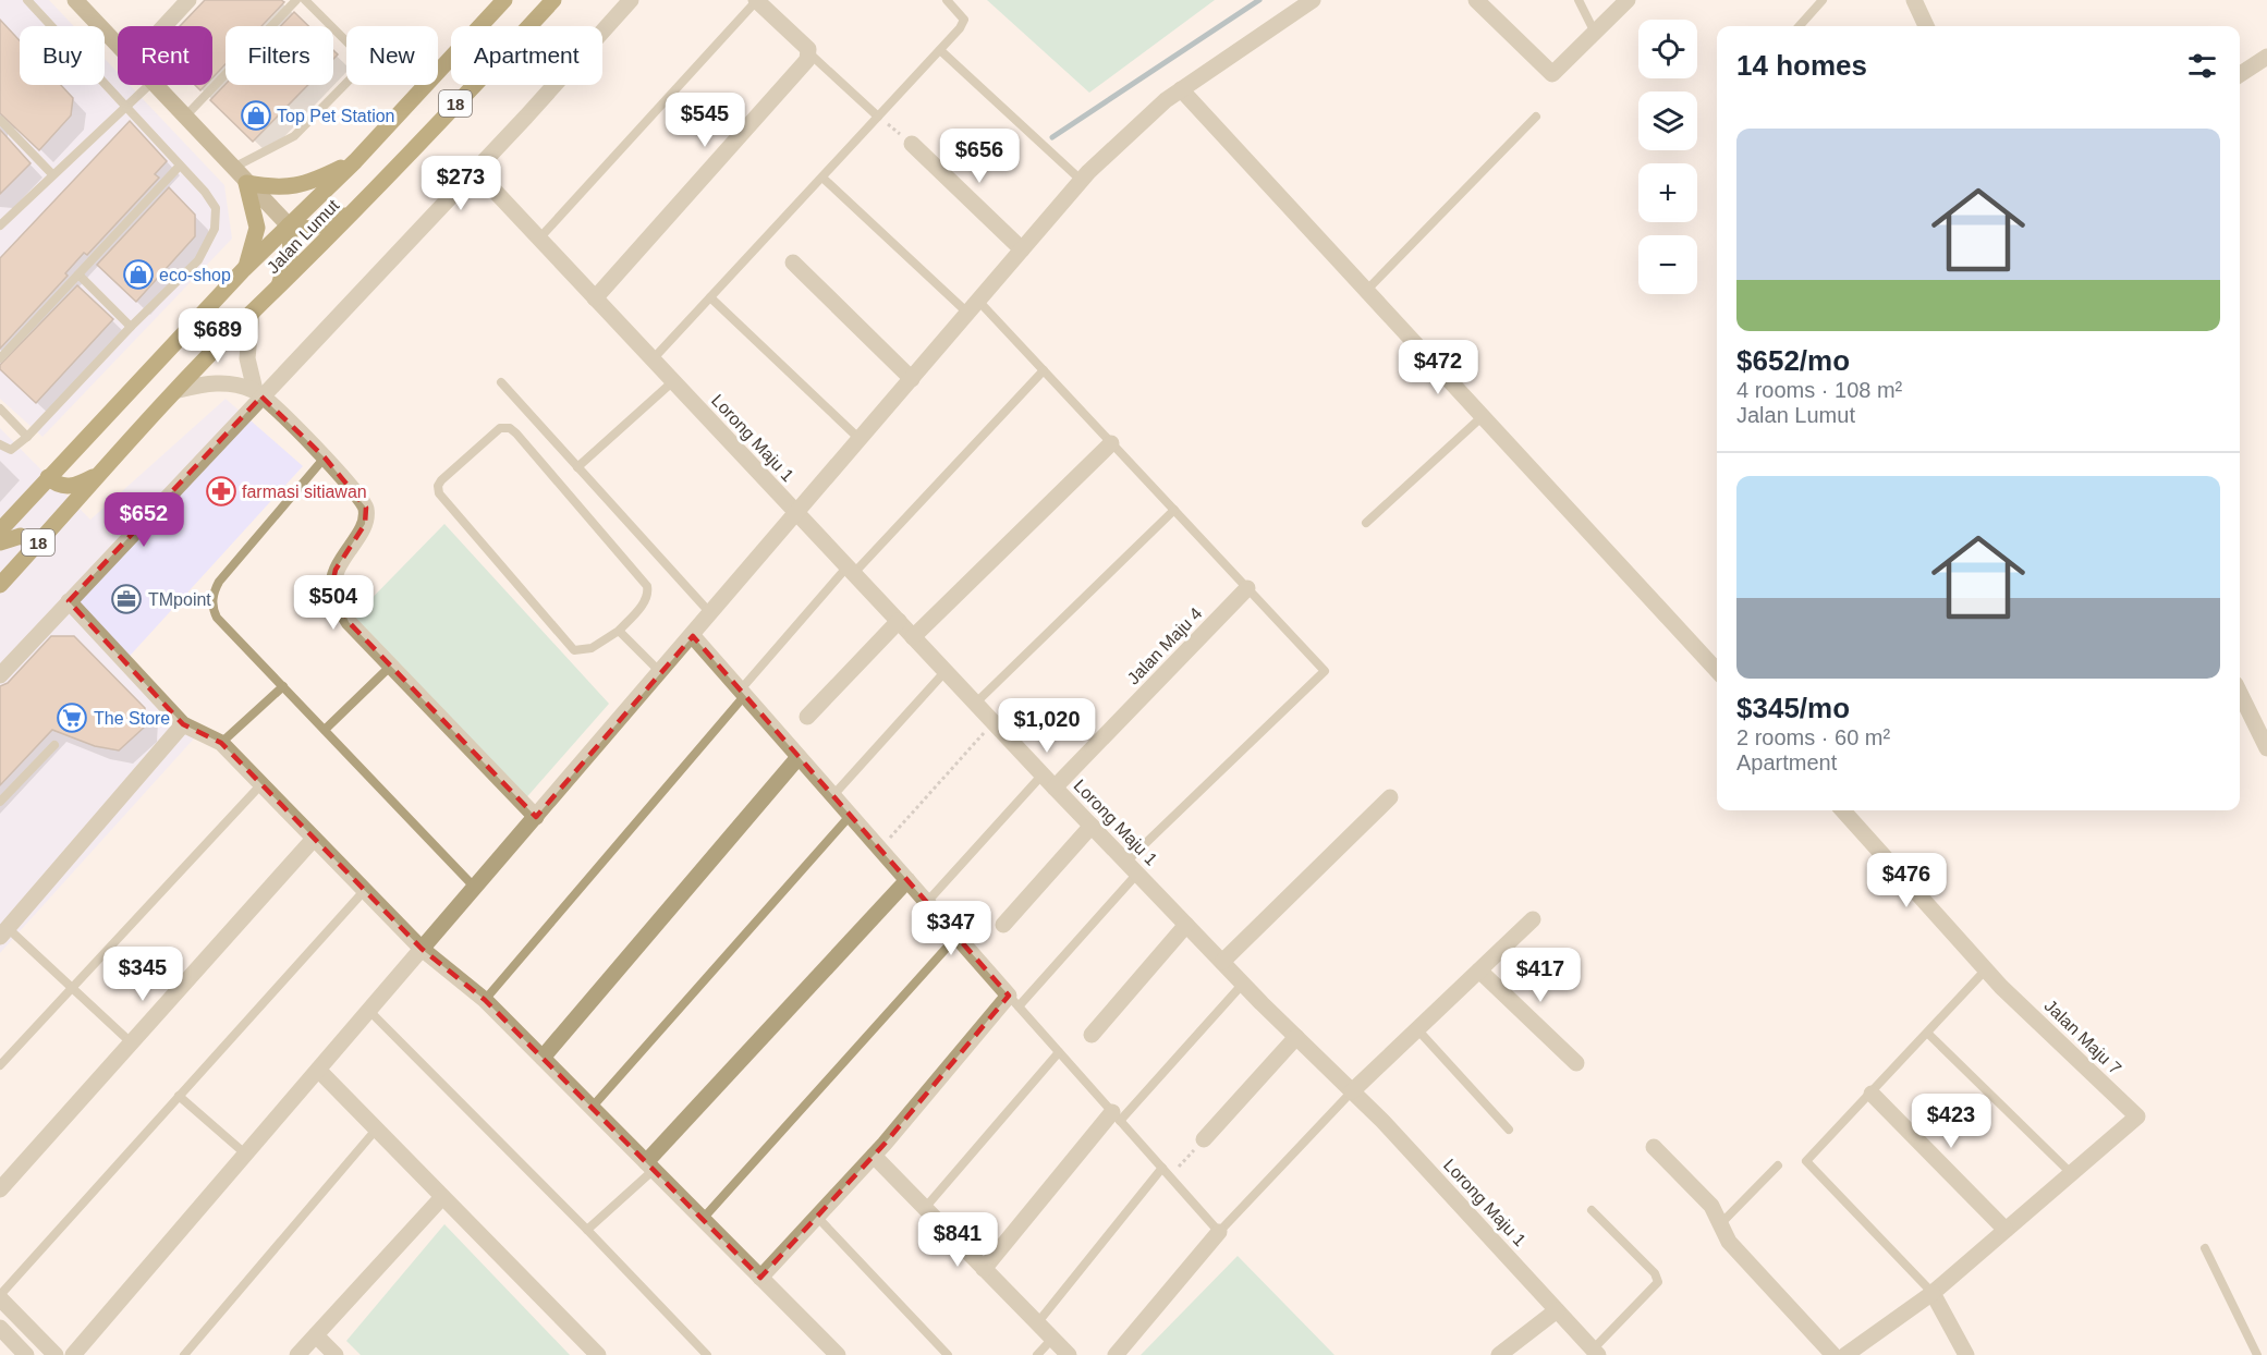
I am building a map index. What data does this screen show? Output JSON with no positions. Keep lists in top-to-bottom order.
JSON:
{
  "streets": {
    "main road": ["18", "Jalan Lumut"],
    "street": ["Lorong Maju 1", "Jalan Maju 4", "Jalan Maju 7"]
  },
  "crossings": [
    ["Lorong Maju 1", "Jalan Maju 4"]
  ],
  "places": {
    "shop": ["Top Pet Station", "eco-shop"],
    "pharmacy": ["farmasi sitiawan"],
    "office": ["TMpoint"],
    "supermarket": ["The Store"]
  },
  "page": {
    "map_buttons": ["+", "−"],
    "chip": [
      "Buy",
      "Rent",
      "Filters",
      "New",
      "Apartment"
    ],
    "heading": "14 homes",
    "price": [
      "$545",
      "$656",
      "$273",
      "$689",
      "$472",
      "$652",
      "$504",
      "$1,020",
      "$476",
      "$347",
      "$345",
      "$417",
      "$423",
      "$841"
    ],
    "list": [
      {
        "name": "$652/mo",
        "note": "4 rooms · 108 m² · Jalan Lumut"
      },
      {
        "name": "$345/mo",
        "note": "2 rooms · 60 m² · Apartment"
      }
    ]
  }
}
